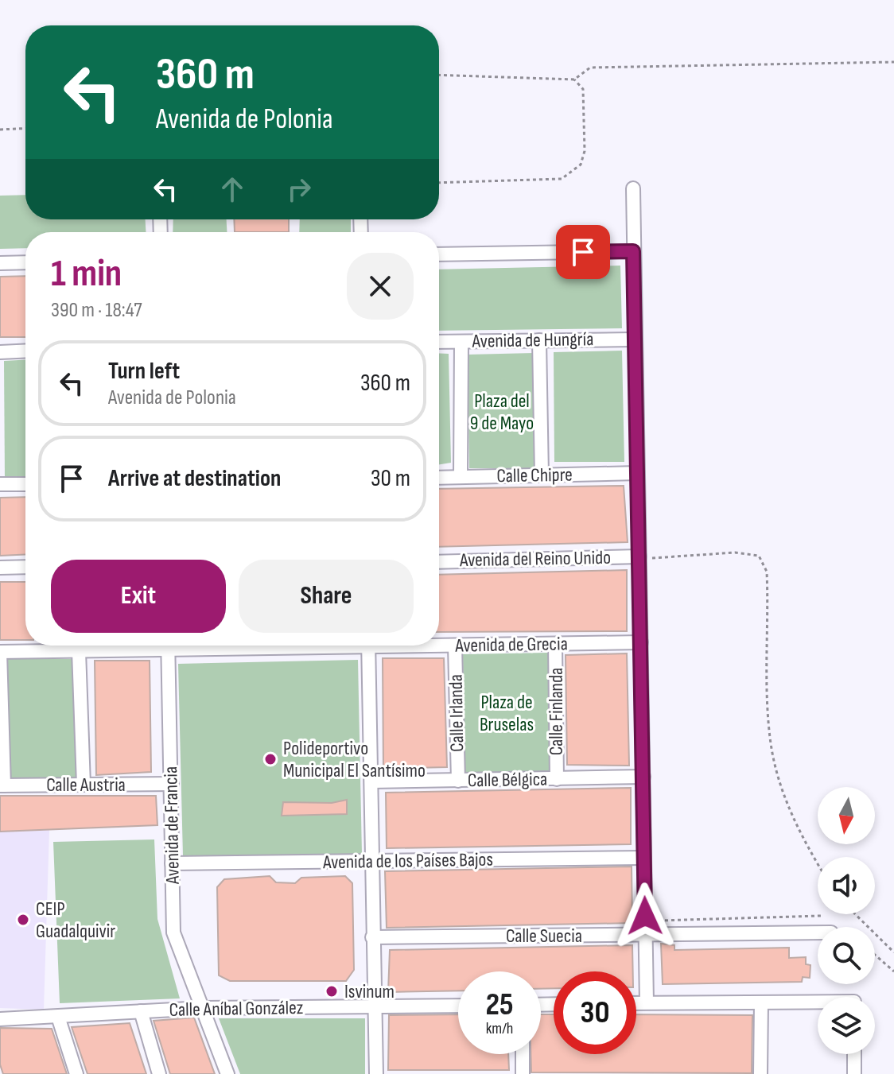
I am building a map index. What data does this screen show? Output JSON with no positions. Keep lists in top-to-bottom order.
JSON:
{
  "streets": {
    "street": [
      "Avenida de Hungría",
      "Calle Chipre",
      "Avenida del Reino Unido",
      "Avenida de Grecia",
      "Calle Finlanda",
      "Calle Irlanda",
      "Calle Bélgica",
      "Calle Austria",
      "Avenida de Francia",
      "Avenida de los Países Bajos",
      "Calle Suecia",
      "Calle Aníbal González"
    ]
  },
  "crossings": [
    ["Avenida de Grecia", "Calle Finlanda"],
    ["Avenida de Grecia", "Calle Irlanda"],
    ["Calle Finlanda", "Calle Bélgica"],
    ["Calle Irlanda", "Calle Bélgica"],
    ["Calle Austria", "Avenida de Francia"],
    ["Avenida de Francia", "Avenida de los Países Bajos"],
    ["Avenida de Francia", "Calle Aníbal González"]
  ],
  "parks": ["Plaza del 9 de Mayo", "Plaza de Bruselas"],
  "places": ["Polideportivo Municipal El Santísimo", "CEIP Guadalquivir", "Isvinum"],
  "north": "bottom",
  "page": {
    "turn": ["360 m", "Avenida de Polonia"],
    "heading": ["1 min", "390 m · 18:47"],
    "list": [
      {
        "name": "Turn left",
        "note": "Avenida de Polonia",
        "value": "360 m"
      },
      {
        "name": "Arrive at destination",
        "value": "30 m"
      }
    ],
    "buttons": ["Exit", "Share"],
    "speed": "25 km/h",
    "limit": "30"
  }
}
